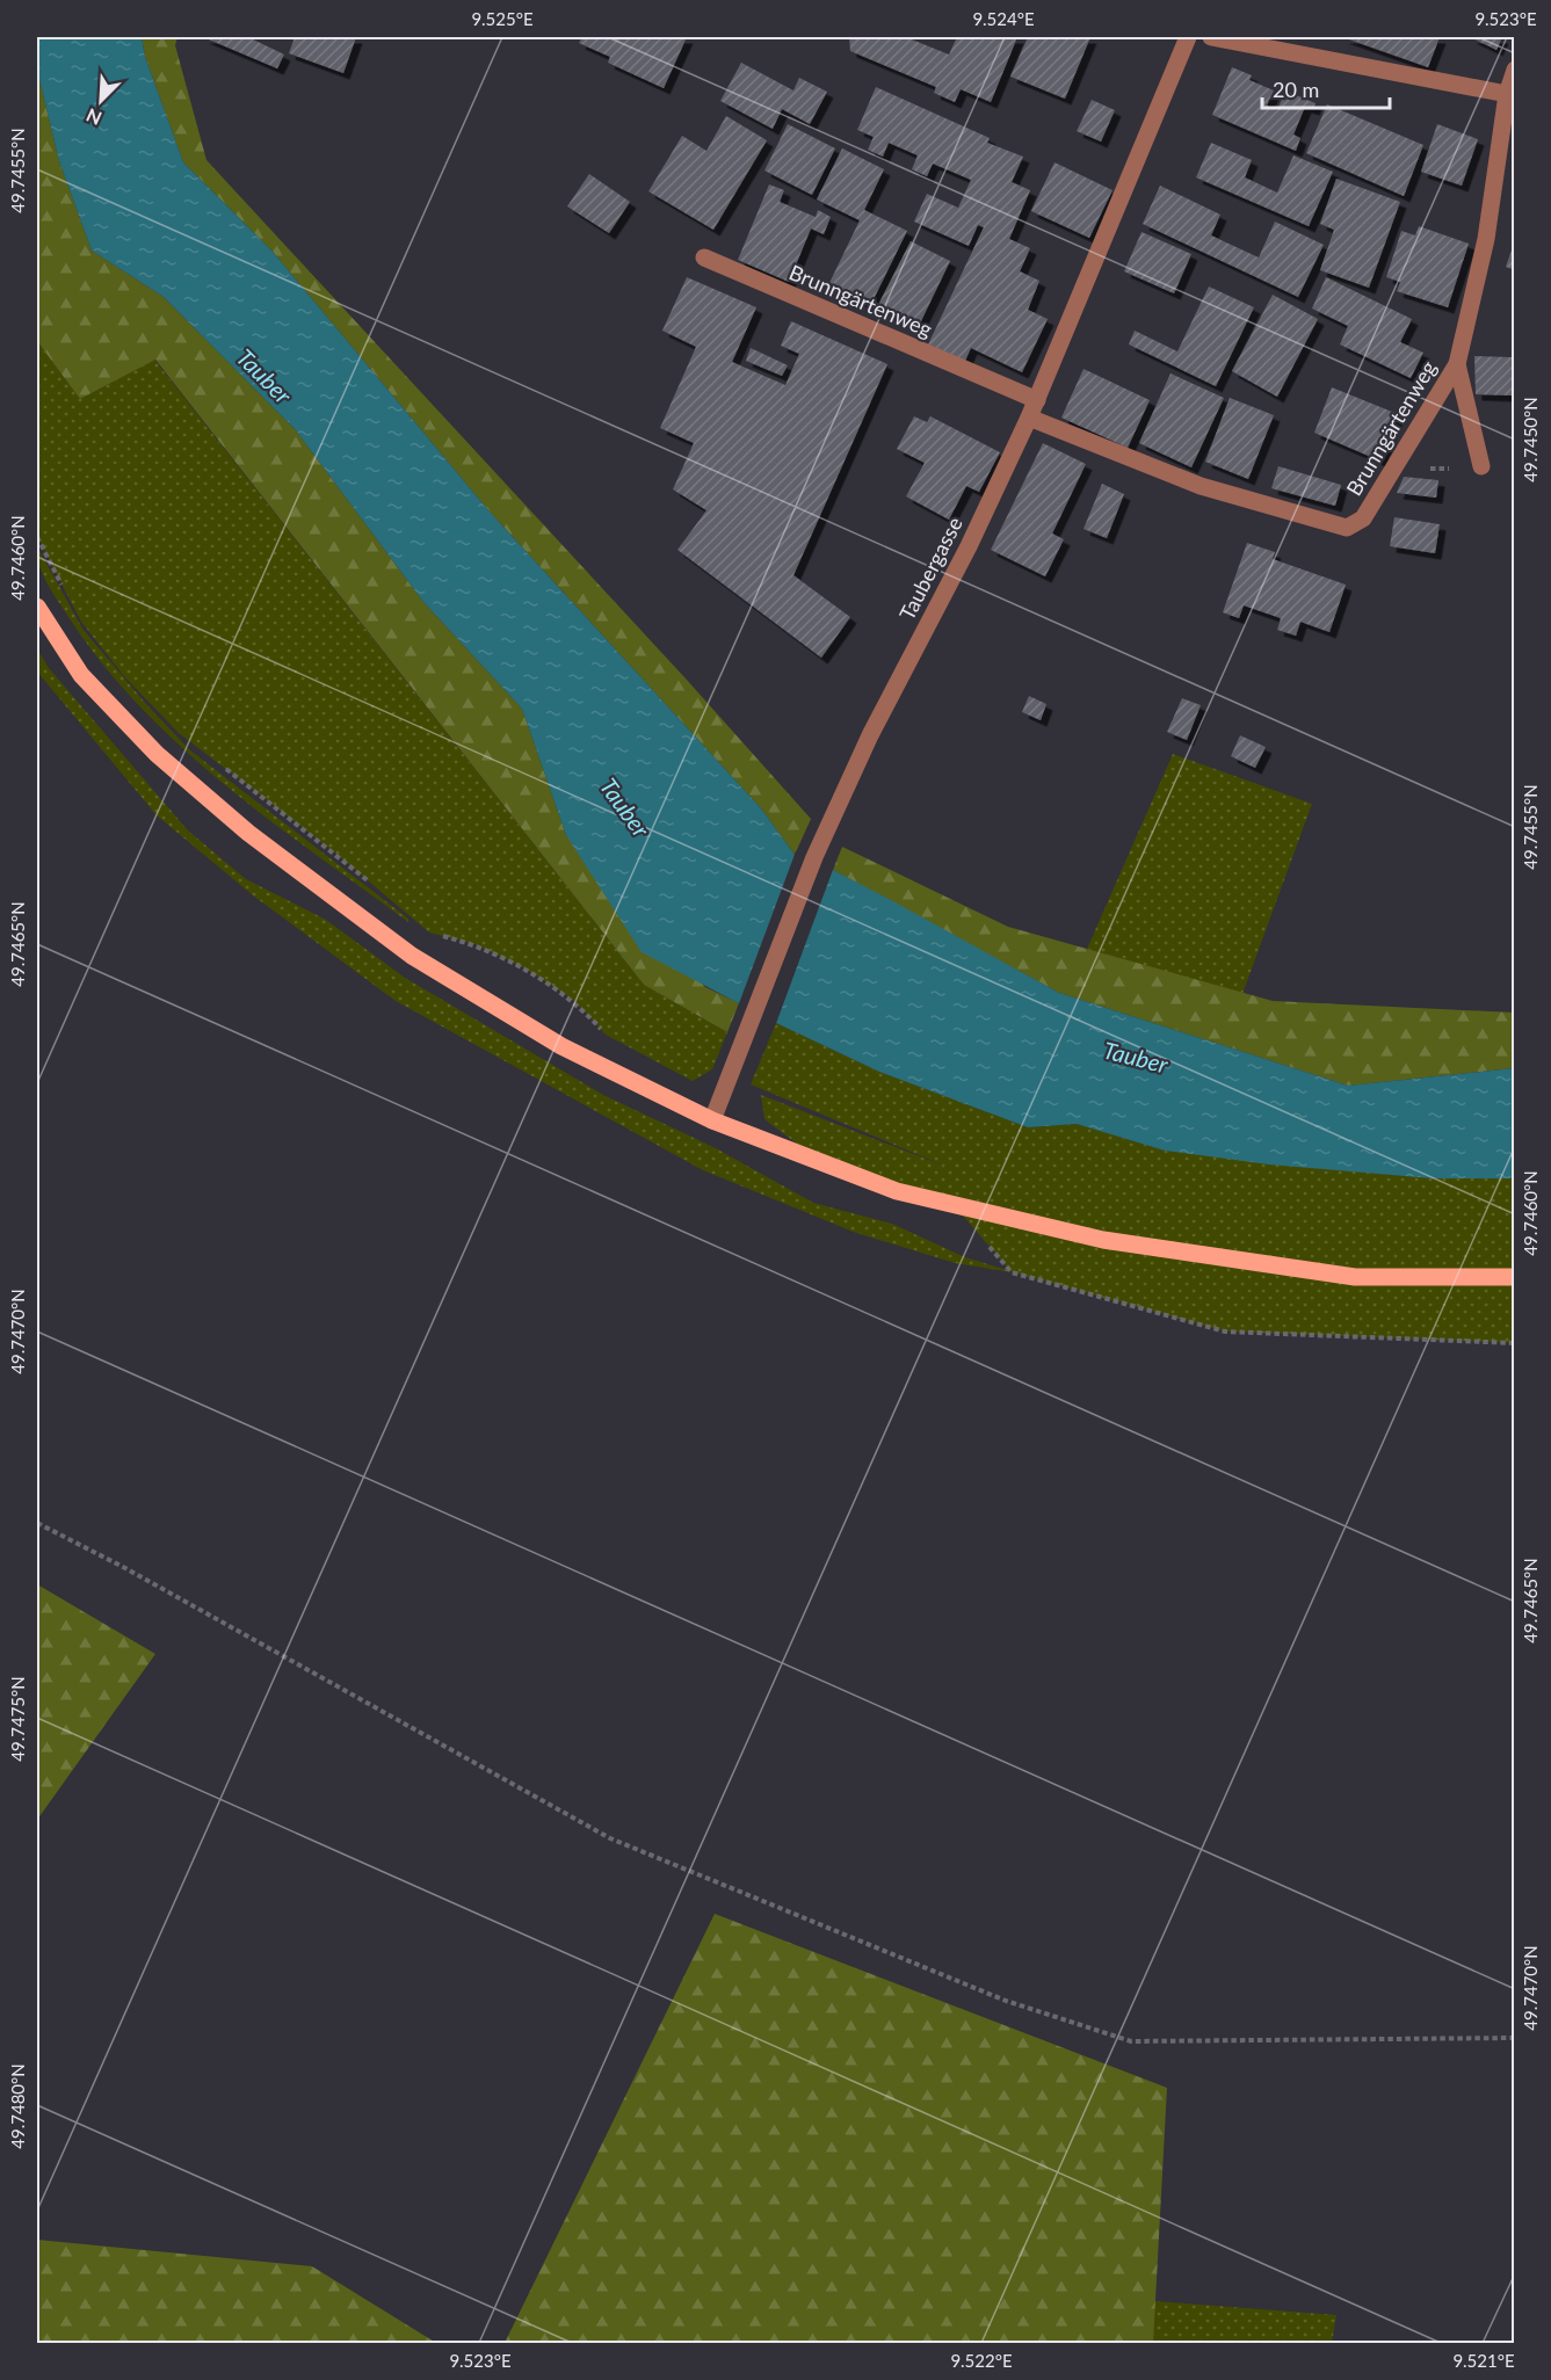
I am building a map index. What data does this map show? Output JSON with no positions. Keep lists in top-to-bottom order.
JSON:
{
  "streets": {
    "street": ["Brunngärtenweg", "Taubergasse"]
  },
  "crossings": [
    ["Brunngärtenweg", "Taubergasse"]
  ],
  "water": ["Tauber"],
  "scale_bar": "20 m",
  "north": "bottom left",
  "coordinates": [
    "9.525°E",
    "9.524°E",
    "9.523°E",
    "49.7455°N",
    "49.7450°N",
    "49.7460°N",
    "49.7465°N",
    "49.7470°N",
    "49.7475°N",
    "49.7480°N",
    "9.522°E",
    "9.521°E"
  ]
}
